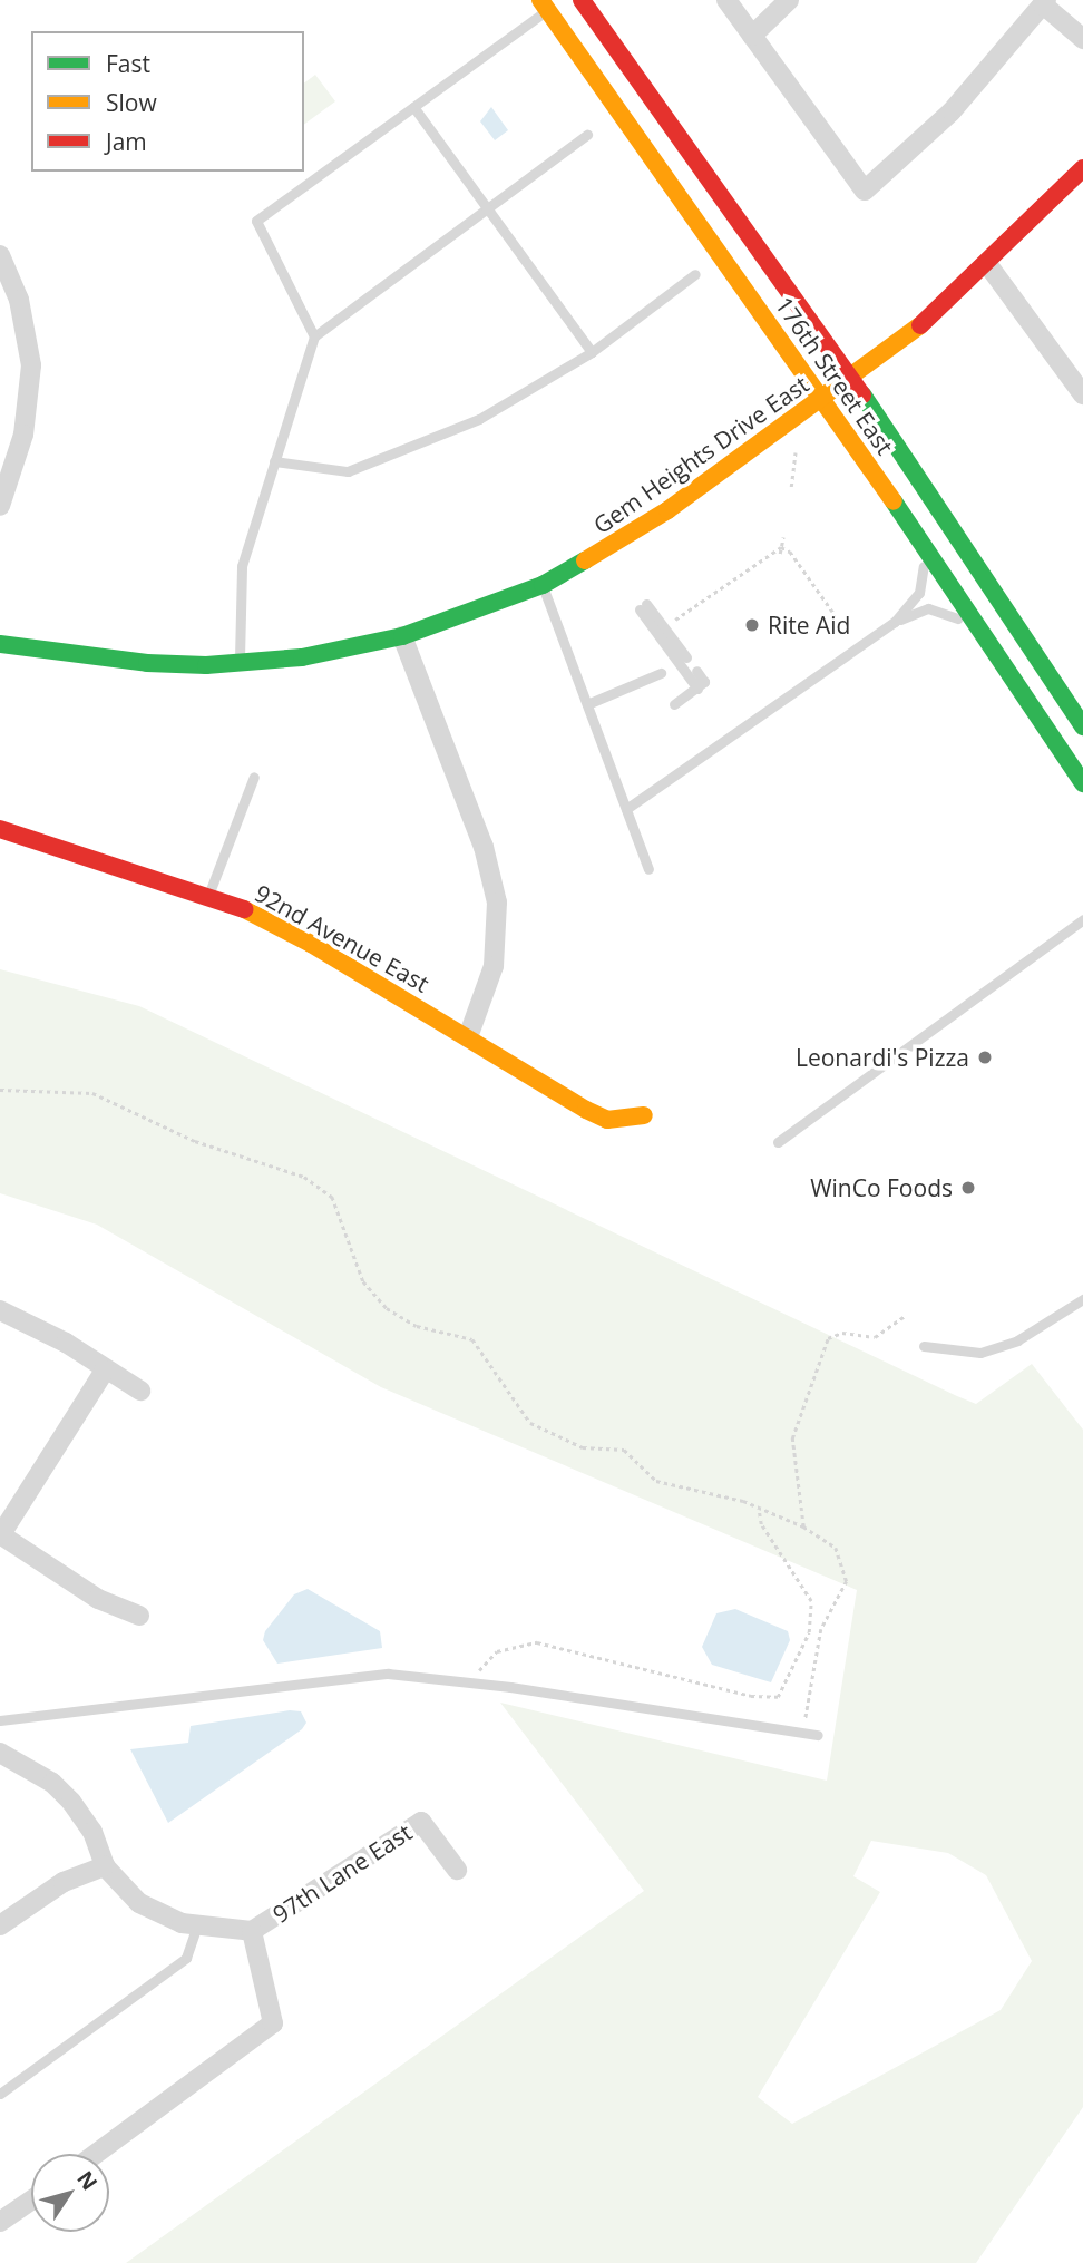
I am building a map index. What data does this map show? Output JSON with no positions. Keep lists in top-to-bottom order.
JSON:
{
  "streets": {
    "street": [
      "176th Street East",
      "Gem Heights Drive East",
      "92nd Avenue East",
      "97th Lane East"
    ]
  },
  "crossings": [
    ["176th Street East", "Gem Heights Drive East"]
  ],
  "places": ["Rite Aid", "Leonardi's Pizza", "WinCo Foods"],
  "legend": ["Fast", "Slow", "Jam"],
  "north": "top right"
}
